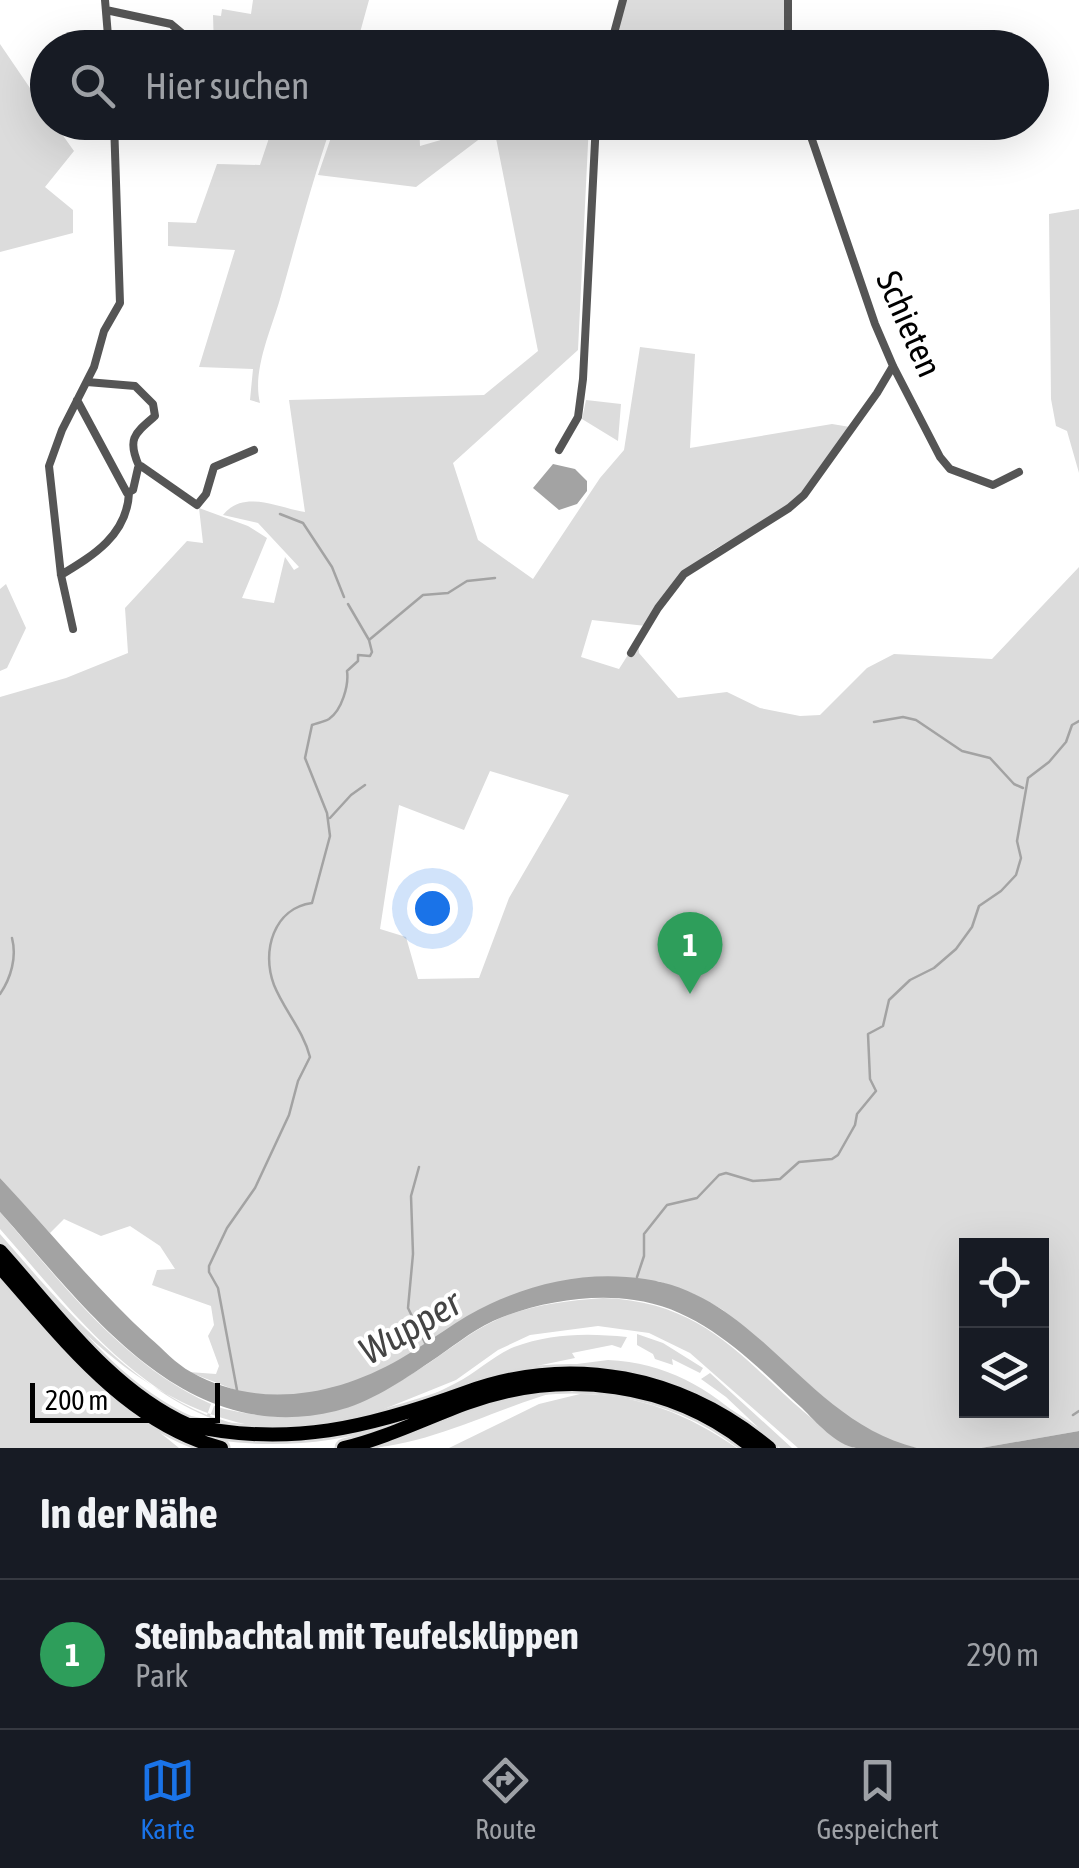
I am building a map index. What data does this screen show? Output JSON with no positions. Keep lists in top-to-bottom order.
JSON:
{
  "streets": {
    "street": ["Schieten"]
  },
  "water": ["Wupper"],
  "scale_bar": "200 m",
  "page": {
    "search": "Hier suchen",
    "pins": "1",
    "scale": "200 m",
    "heading": "In der Nähe",
    "list": [
      {
        "mark": "1",
        "name": "Steinbachtal mit Teufelsklippen",
        "note": "Park",
        "value": "290 m"
      }
    ],
    "nav": ["Karte", "Route", "Gespeichert"]
  }
}
